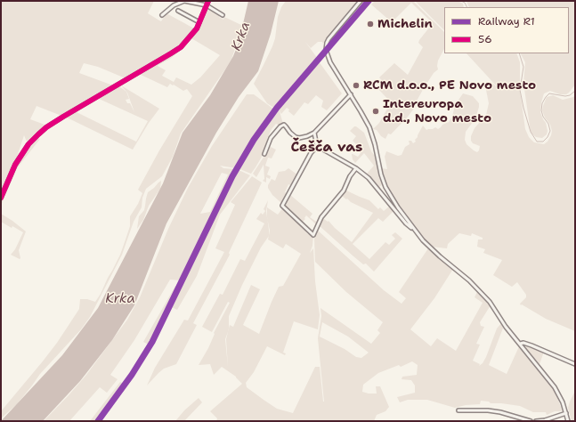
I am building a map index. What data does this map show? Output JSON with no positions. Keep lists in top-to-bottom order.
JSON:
{
  "districts": ["Češča vas"],
  "water": ["Krka"],
  "places": ["Michelin", "RCM d.o.o., PE Novo mesto", "Intereuropa d.d., Novo mesto"],
  "lines": ["rail line R1", "transit line 56"],
  "legend": ["Railway R1", "56"]
}
